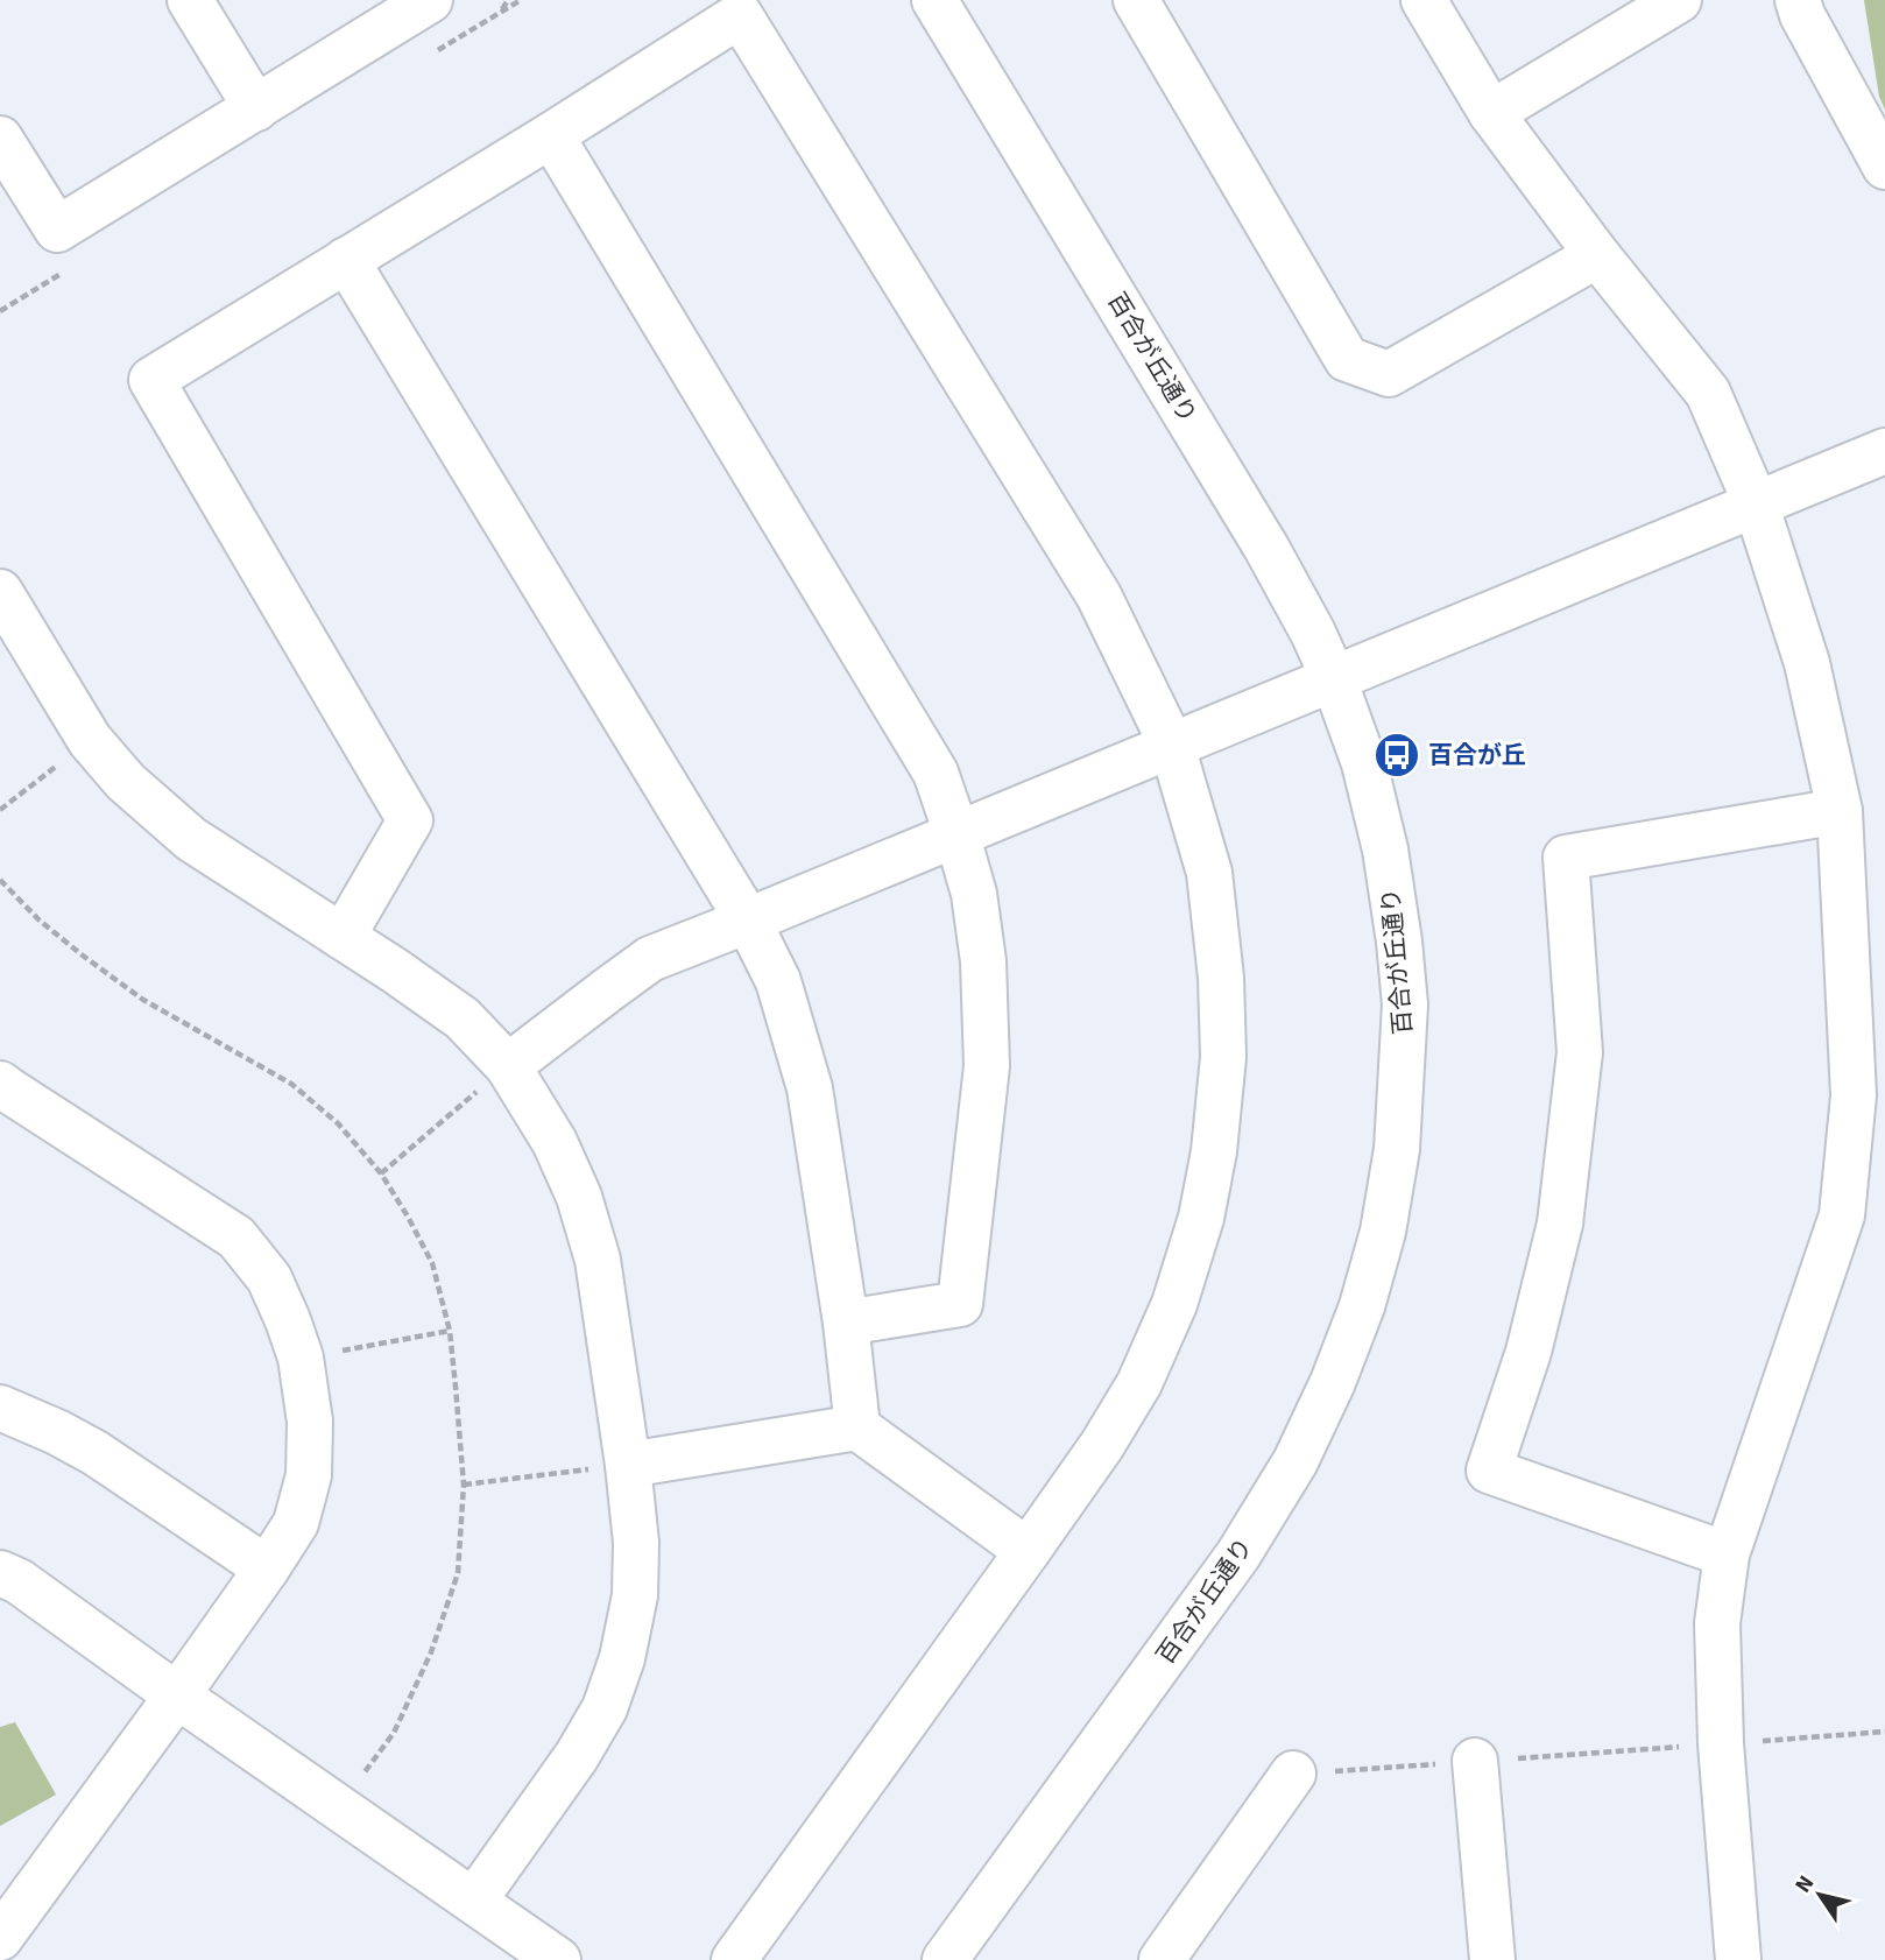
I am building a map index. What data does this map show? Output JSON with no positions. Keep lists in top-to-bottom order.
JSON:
{
  "streets": {
    "street": ["百合が丘通り"]
  },
  "places": {
    "bus stop": ["百合が丘"]
  },
  "north": "top left"
}
